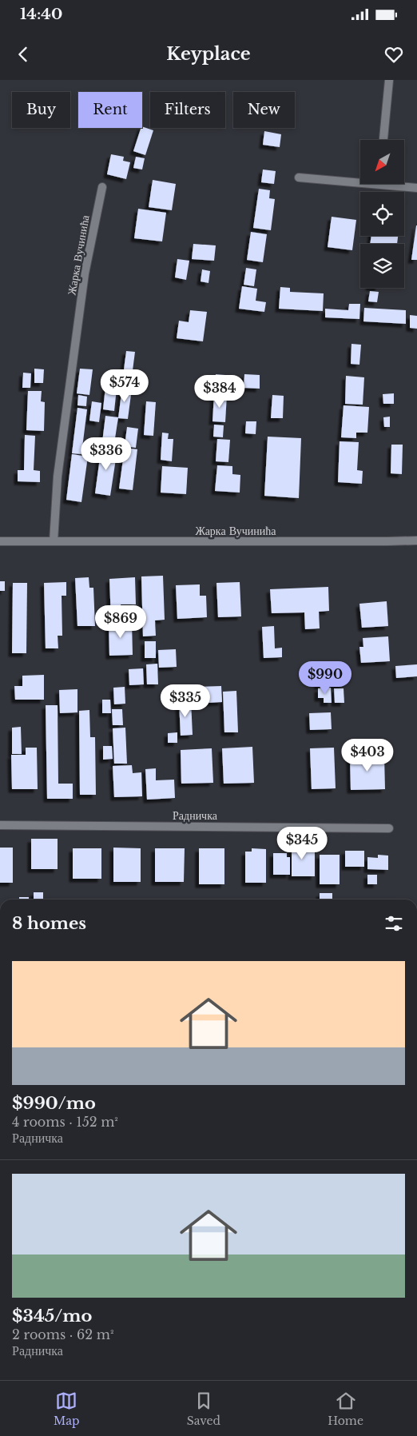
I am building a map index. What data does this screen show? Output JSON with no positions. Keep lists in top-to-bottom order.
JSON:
{
  "streets": {
    "street": ["Жарка Вучинића", "Радничка"]
  },
  "north": "bottom left",
  "page": {
    "status": "14:40",
    "header": "Keyplace",
    "chip": [
      "Buy",
      "Rent",
      "Filters",
      "New"
    ],
    "price": [
      "$574",
      "$384",
      "$336",
      "$869",
      "$990",
      "$335",
      "$403",
      "$345"
    ],
    "heading": "8 homes",
    "list": [
      {
        "name": "$990/mo",
        "note": "4 rooms · 152 m² · Радничка"
      },
      {
        "name": "$345/mo",
        "note": "2 rooms · 62 m² · Радничка"
      }
    ],
    "tabs": ["Map", "Saved", "Home"]
  }
}
